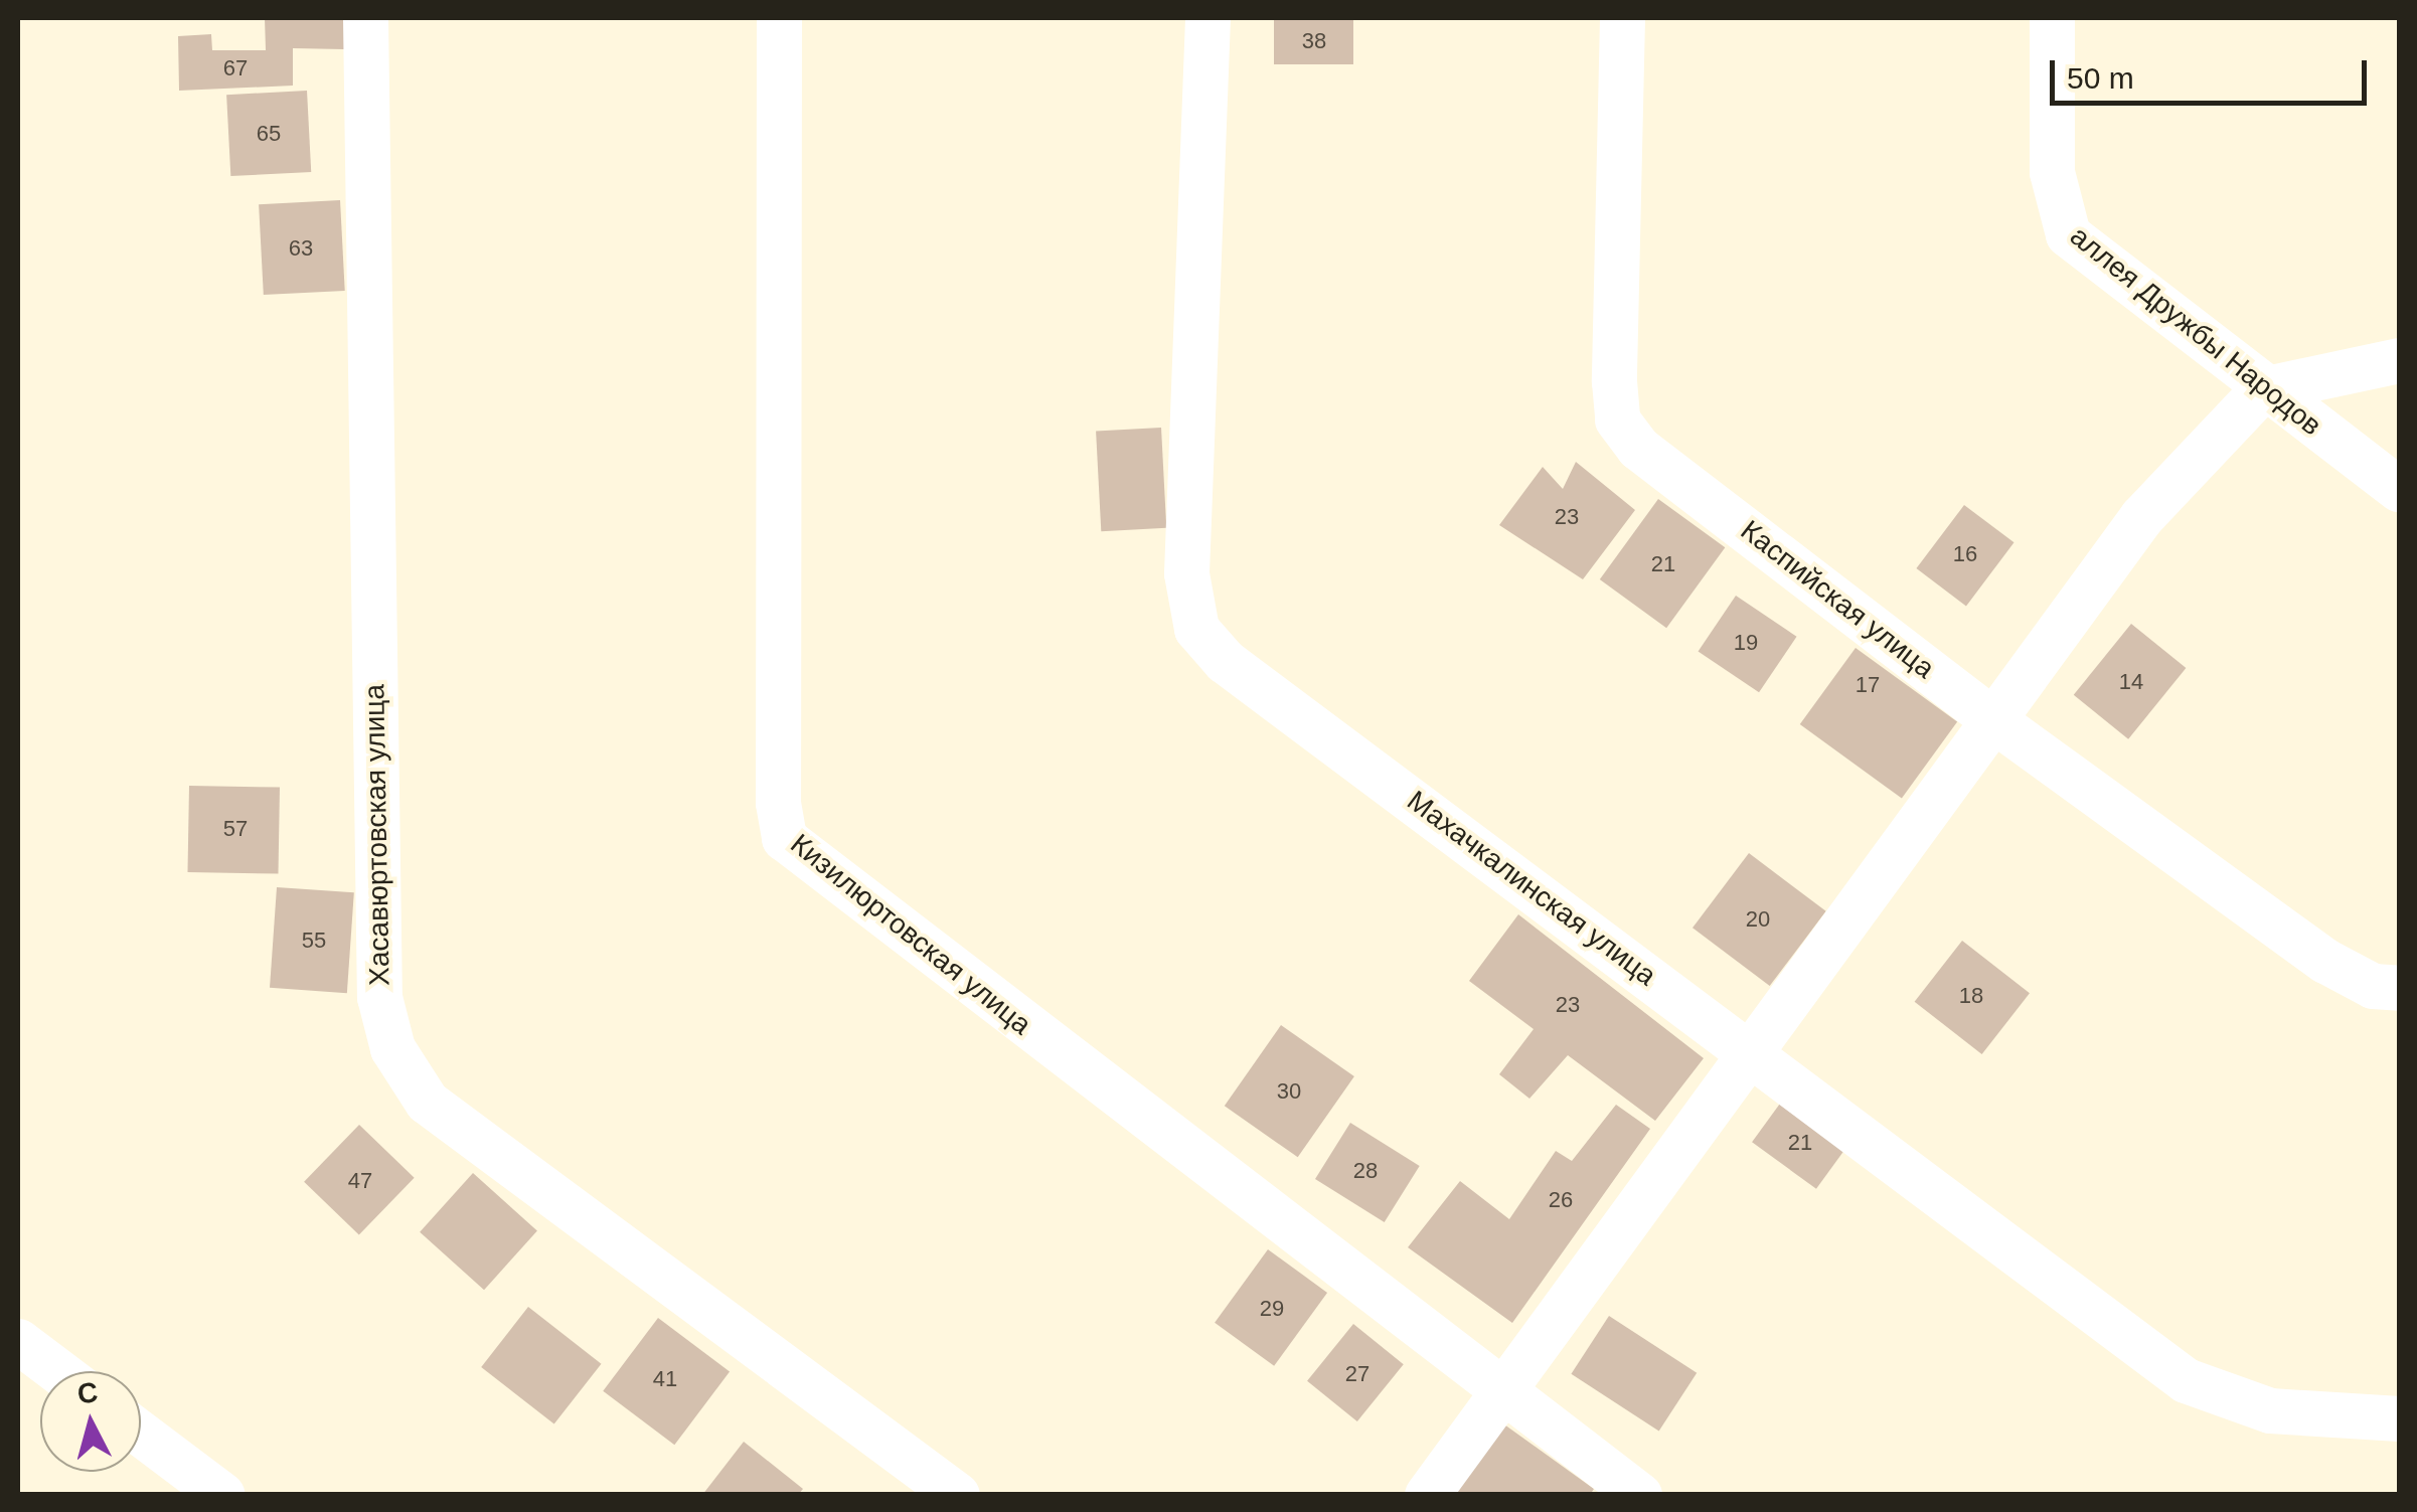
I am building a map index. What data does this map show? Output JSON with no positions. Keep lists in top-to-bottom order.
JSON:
{
  "streets": {
    "street": [
      "аллея Дружбы Народов",
      "Каспийская улица",
      "Хасавюртовская улица",
      "Махачкалинская улица",
      "Кизилюртовская улица"
    ]
  },
  "house_numbers": [
    "38",
    "67",
    "65",
    "63",
    "23",
    "16",
    "21",
    "19",
    "14",
    "17",
    "57",
    "20",
    "55",
    "18",
    "23",
    "30",
    "21",
    "28",
    "47",
    "26",
    "29",
    "27",
    "41"
  ],
  "scale_bar": "50 m",
  "north": "top"
}
